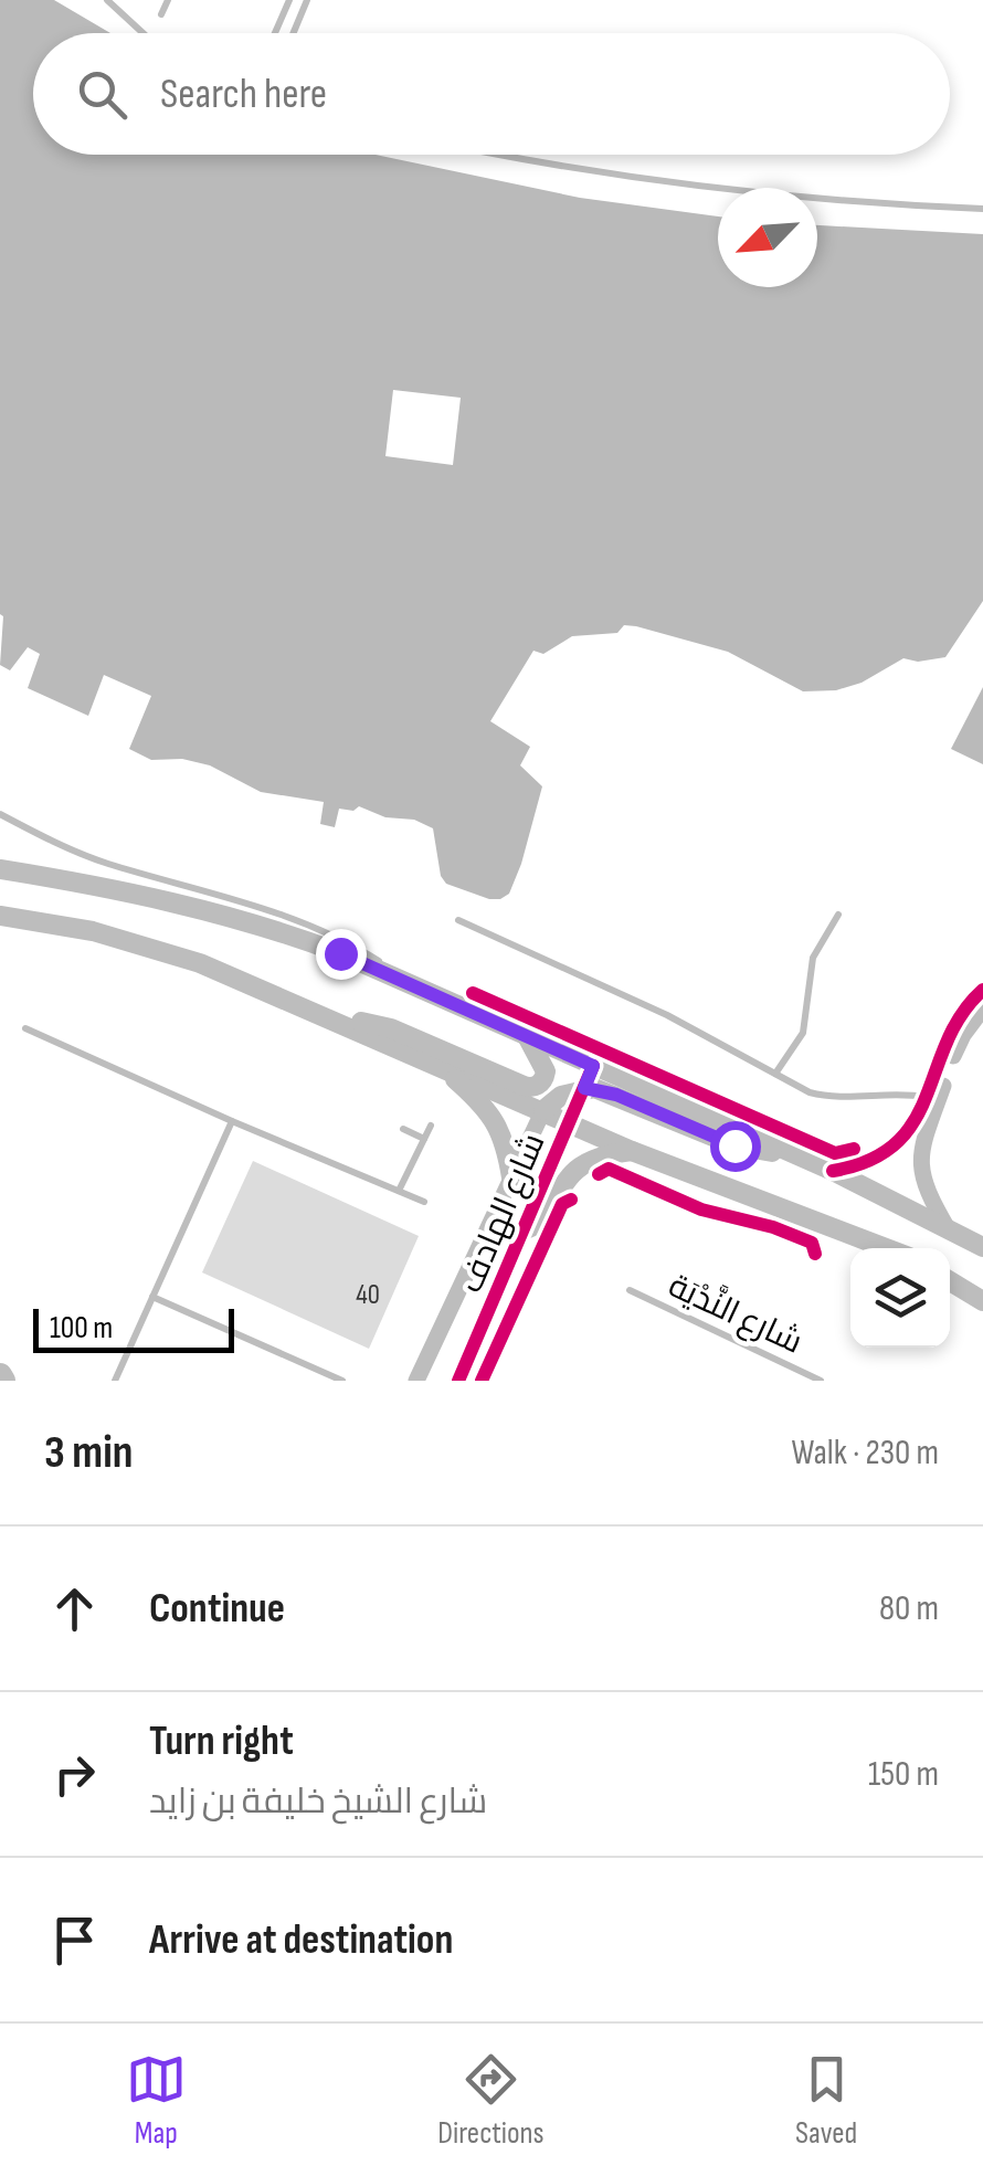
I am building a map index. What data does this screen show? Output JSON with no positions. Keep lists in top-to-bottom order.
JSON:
{
  "streets": {
    "street": ["شارع الهادف"],
    "lane": ["شارع النَّدْيَة"]
  },
  "house_numbers": ["40"],
  "scale_bar": "100 m",
  "north": "bottom left",
  "page": {
    "search": "Search here",
    "scale": "100 m",
    "heading": ["3 min", "Walk · 230 m"],
    "list": [
      ["Continue", "80 m"],
      ["Turn right", "شارع الشيخ خليفة بن زايد", "150 m"],
      "Arrive at destination"
    ],
    "nav": ["Map", "Directions", "Saved"]
  }
}
